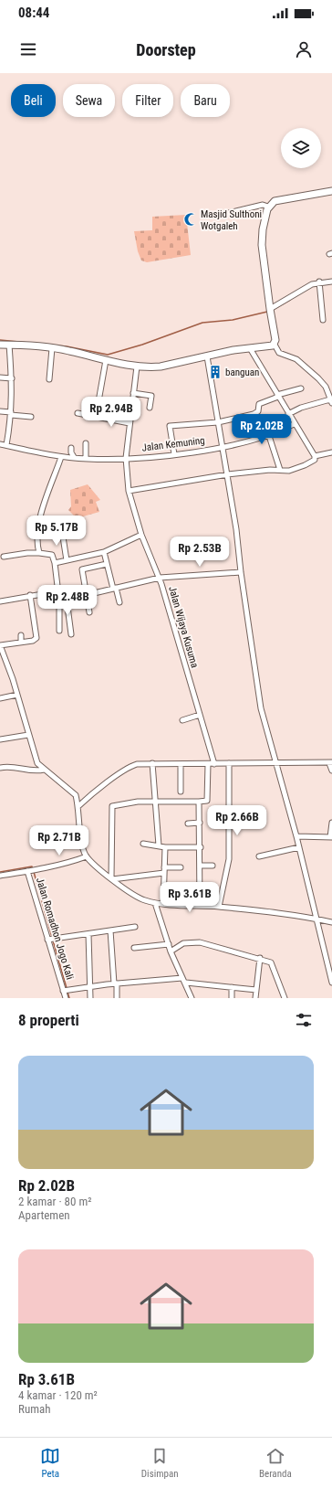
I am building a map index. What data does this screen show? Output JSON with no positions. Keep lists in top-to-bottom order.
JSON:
{
  "streets": {
    "street": ["Jalan Kemuning", "Jalan Wijaya Kusuma", "Jalan Romadhon Jogo Kali"]
  },
  "crossings": [
    ["Jalan Kemuning", "Jalan Wijaya Kusuma"]
  ],
  "places": {
    "mosque": ["Masjid Sulthoni Wotgaleh"],
    "building": ["banguan"]
  },
  "page": {
    "status": "08:44",
    "header": "Doorstep",
    "chip": [
      "Beli",
      "Sewa",
      "Filter",
      "Baru"
    ],
    "price": [
      "Rp 2.94B",
      "Rp 2.02B",
      "Rp 5.17B",
      "Rp 2.53B",
      "Rp 2.48B",
      "Rp 2.66B",
      "Rp 2.71B",
      "Rp 3.61B"
    ],
    "heading": "8 properti",
    "list": [
      {
        "name": "Rp 2.02B",
        "note": "2 kamar · 80 m² · Apartemen"
      },
      {
        "name": "Rp 3.61B",
        "note": "4 kamar · 120 m² · Rumah"
      }
    ],
    "tabs": ["Peta", "Disimpan", "Beranda"]
  }
}
